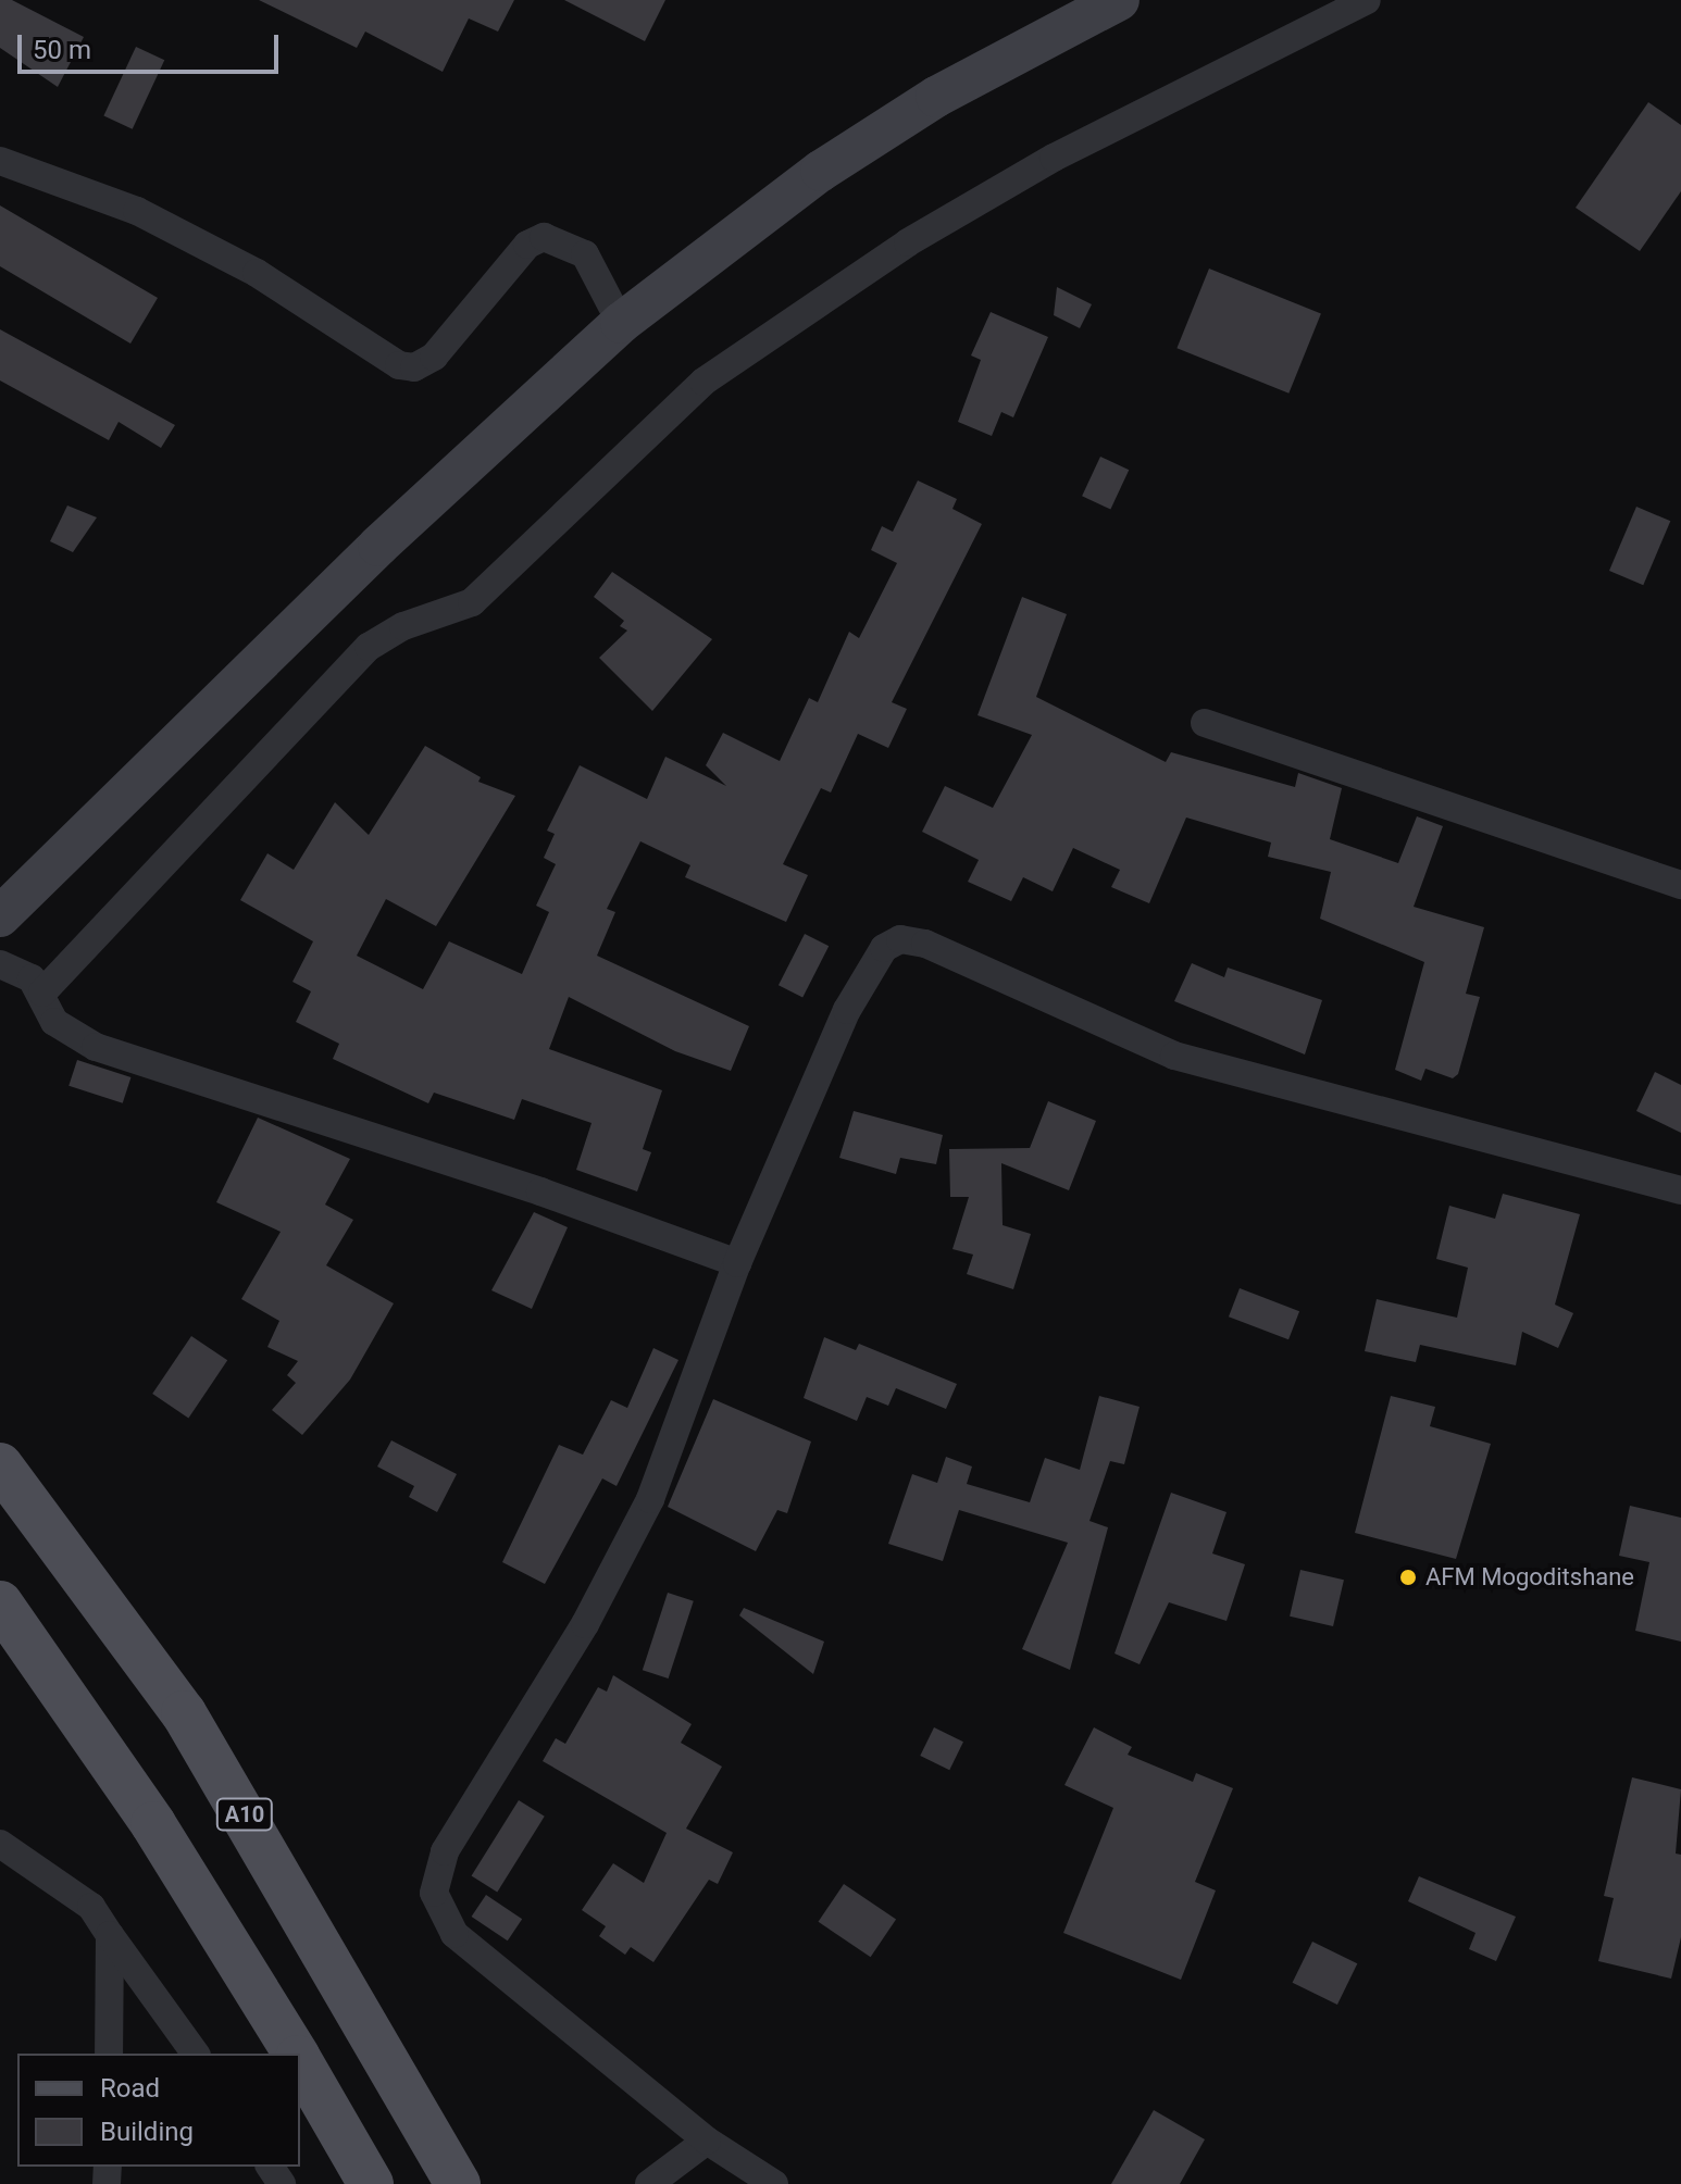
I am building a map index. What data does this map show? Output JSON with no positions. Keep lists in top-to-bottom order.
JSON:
{
  "streets": {
    "main road": ["A10"]
  },
  "places": ["AFM Mogoditshane"],
  "legend": ["Road", "Building"],
  "scale_bar": "50 m"
}
